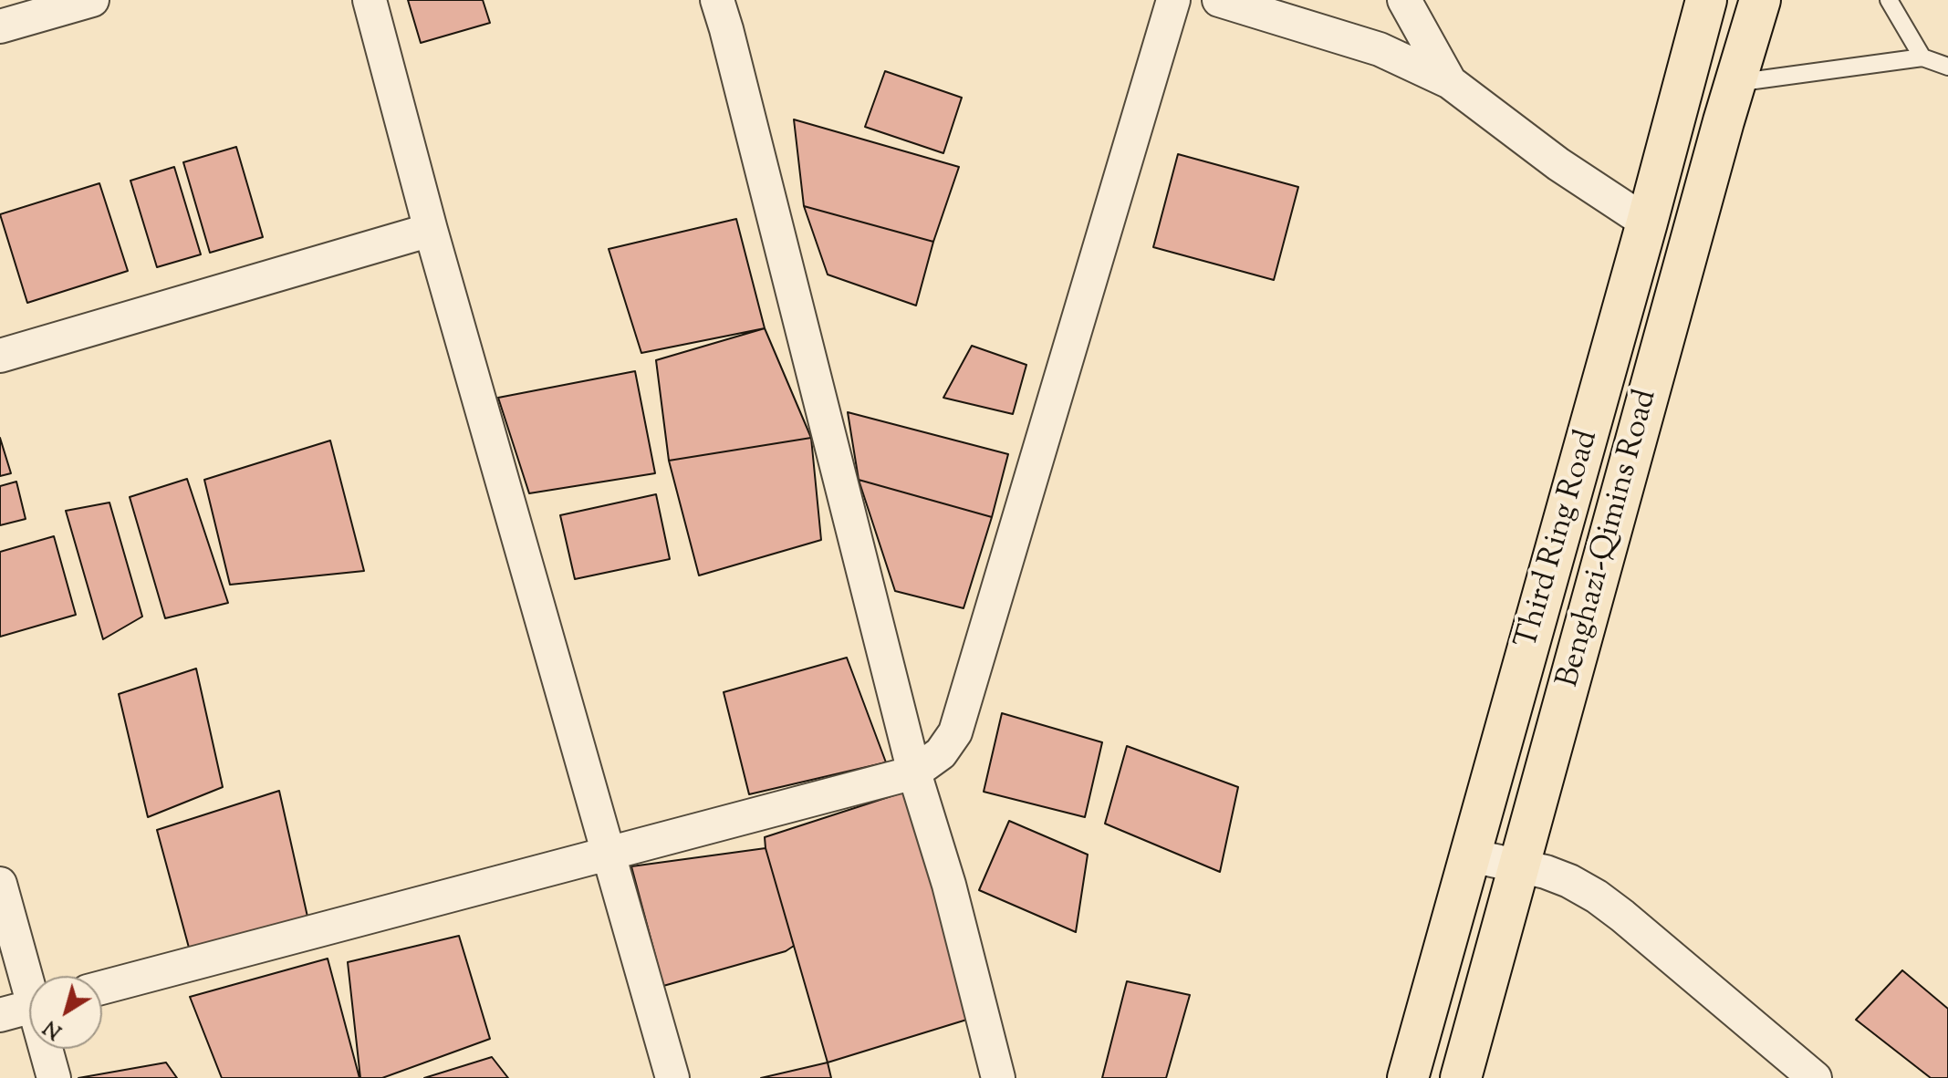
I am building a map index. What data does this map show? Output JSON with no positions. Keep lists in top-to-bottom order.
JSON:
{
  "streets": {
    "main road": ["Benghazi-Qimins Road", "Third Ring Road"]
  },
  "north": "bottom left"
}
